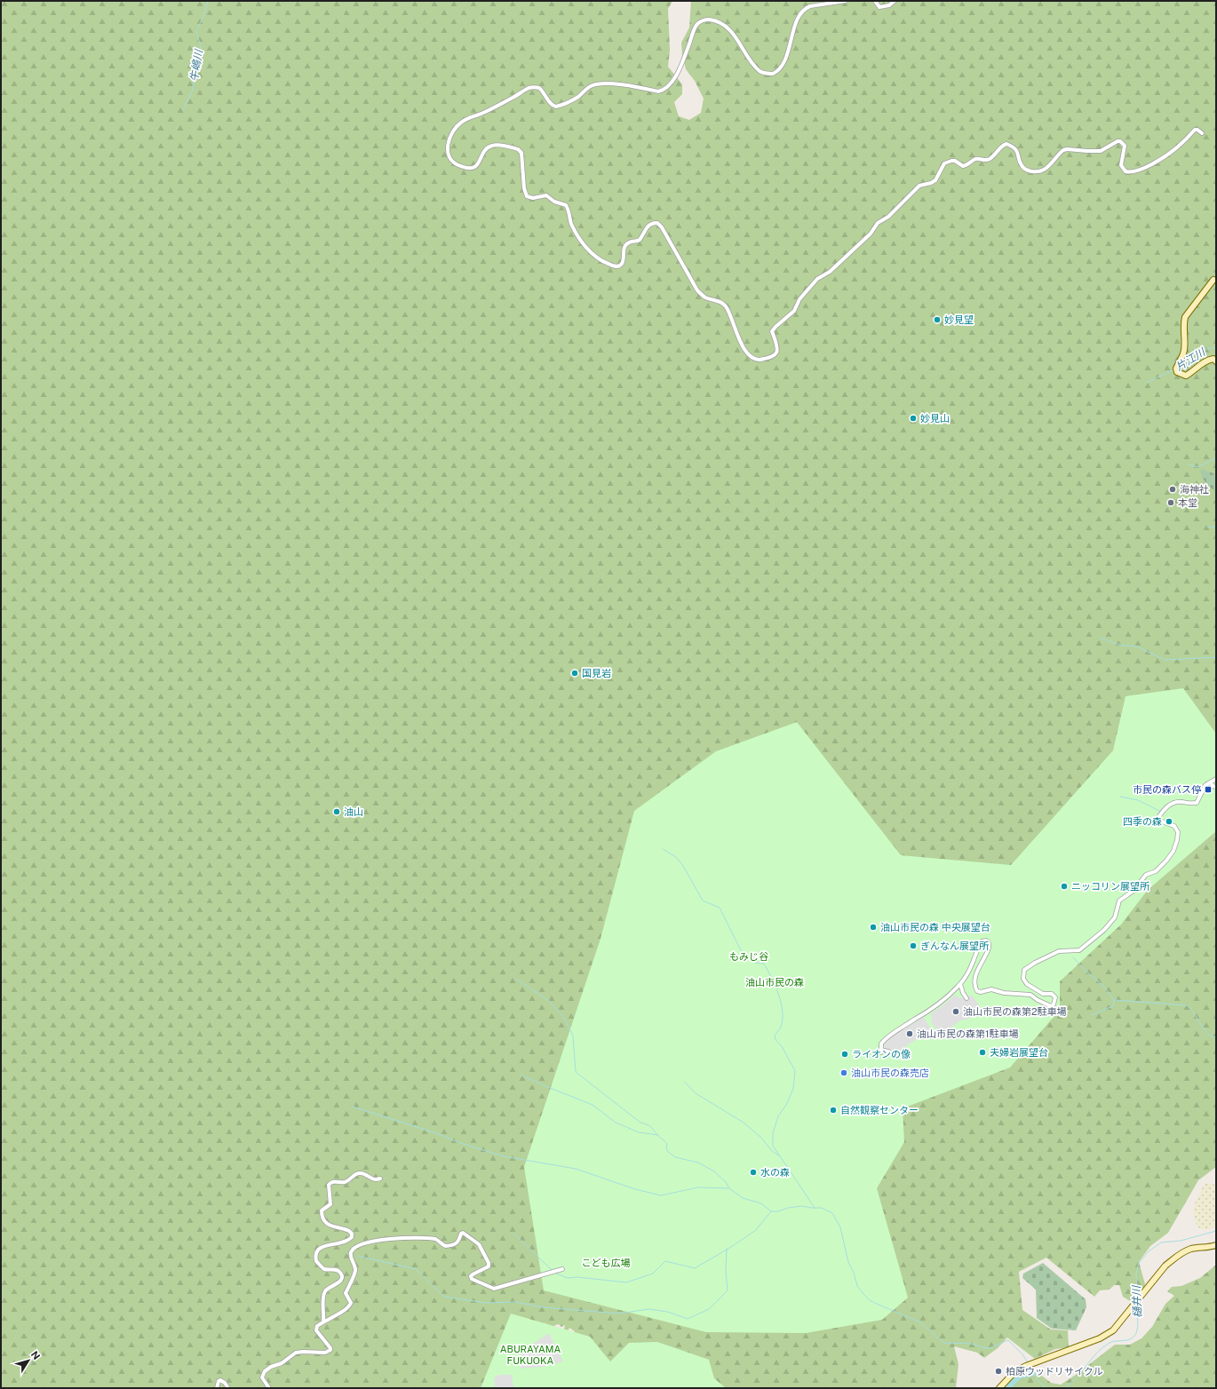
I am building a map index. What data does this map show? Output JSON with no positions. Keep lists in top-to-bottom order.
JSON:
{
  "water": ["牛嶋川", "片江川", "樋井川"],
  "parks": [
    "もみじ谷",
    "油山市民の森",
    "こども広場",
    "ABURAYAMA FUKUOKA"
  ],
  "places": {
    "other": [
      "妙見望",
      "妙見山",
      "海神社",
      "本堂",
      "国見岩",
      "油山",
      "四季の森",
      "ニッコリン展望所",
      "油山市民の森 中央展望台",
      "ぎんなん展望所",
      "油山市民の森第2駐車場",
      "油山市民の森第1駐車場",
      "夫婦岩展望台",
      "ライオンの像",
      "油山市民の森売店",
      "自然観察センター",
      "水の森",
      "柏原ウッドリサイクル"
    ],
    "transit": ["市民の森バス停"]
  },
  "north": "top right"
}
